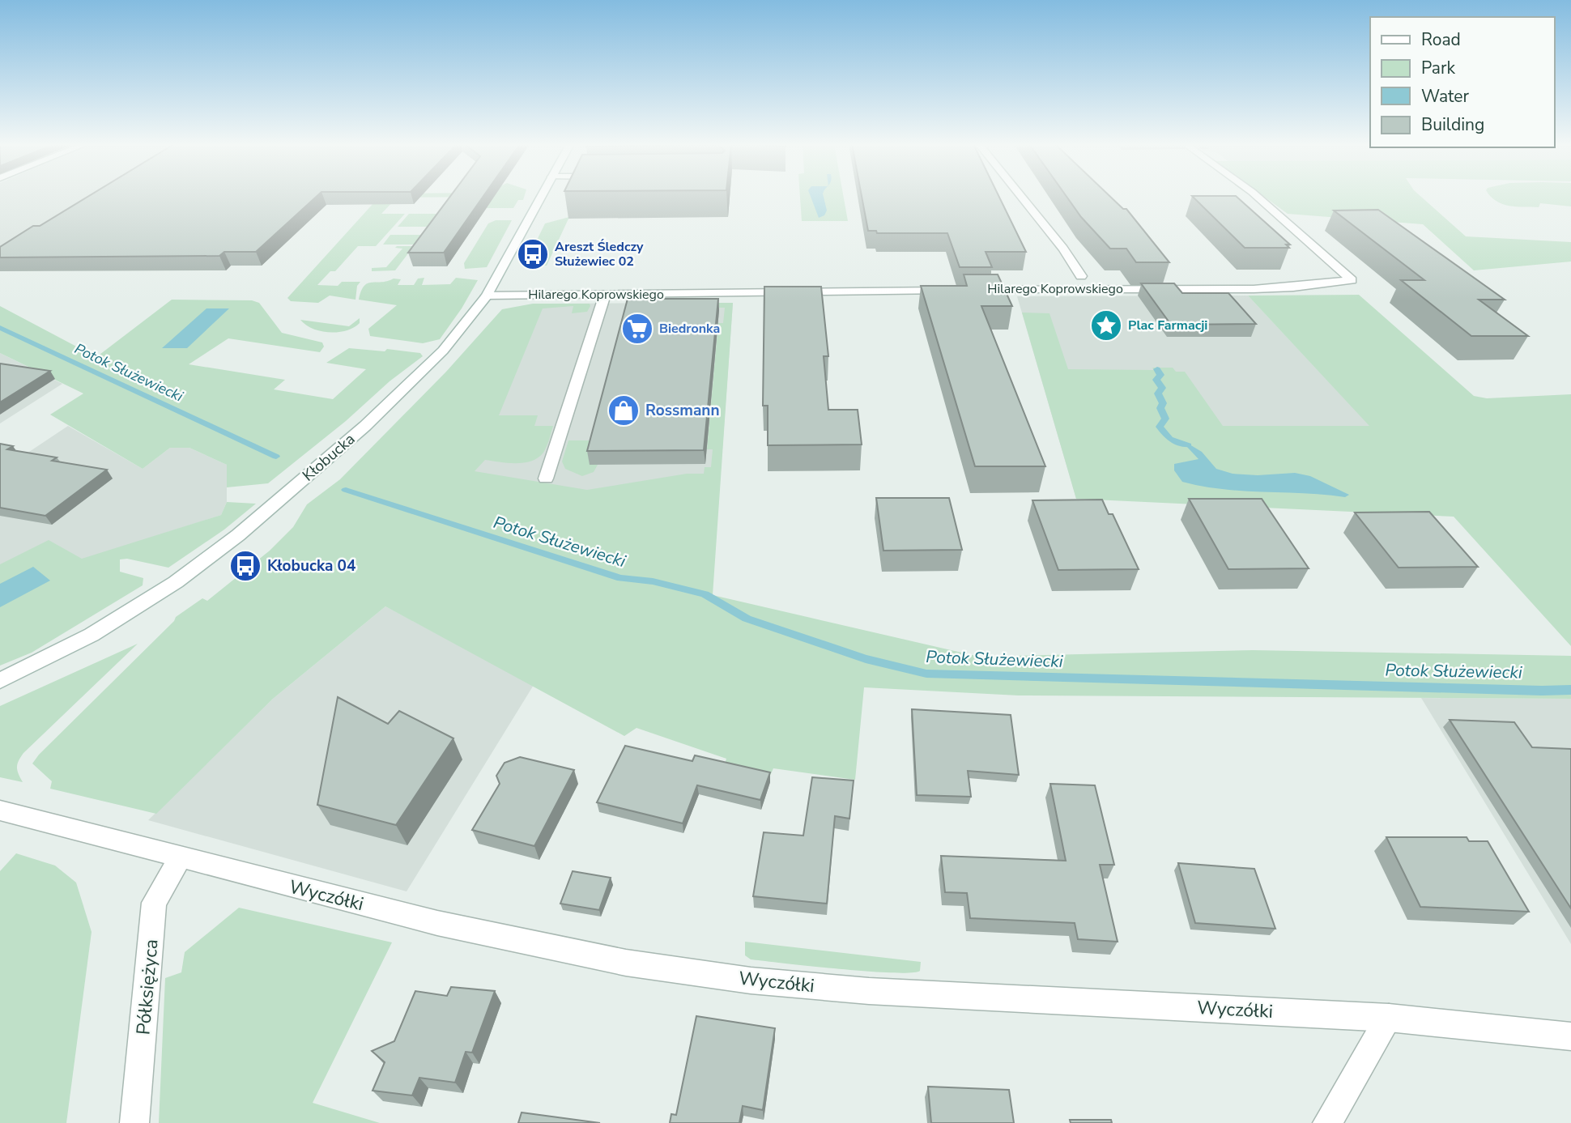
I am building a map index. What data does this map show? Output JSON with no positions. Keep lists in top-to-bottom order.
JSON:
{
  "streets": {
    "street": [
      "Hilarego Koprowskiego",
      "Kłobucka",
      "Wyczółki",
      "Półksiężyca"
    ]
  },
  "crossings": [
    ["Hilarego Koprowskiego", "Kłobucka"],
    ["Wyczółki", "Półksiężyca"]
  ],
  "water": ["Potok Służewiecki"],
  "places": {
    "bus stop": ["Areszt Śledczy Służewiec 02", "Kłobucka 04"],
    "place": ["Plac Farmacji"],
    "supermarket": ["Biedronka"],
    "shop": ["Rossmann"]
  },
  "legend": [
    "Road",
    "Park",
    "Water",
    "Building"
  ]
}
